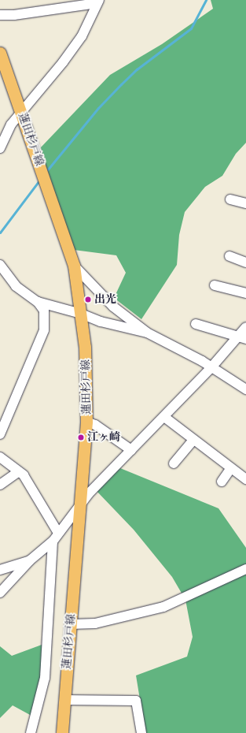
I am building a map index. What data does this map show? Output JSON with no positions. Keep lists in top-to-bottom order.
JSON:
{
  "streets": {
    "main road": ["蓮田杉戸線"]
  },
  "places": ["出光", "江ヶ崎"]
}
